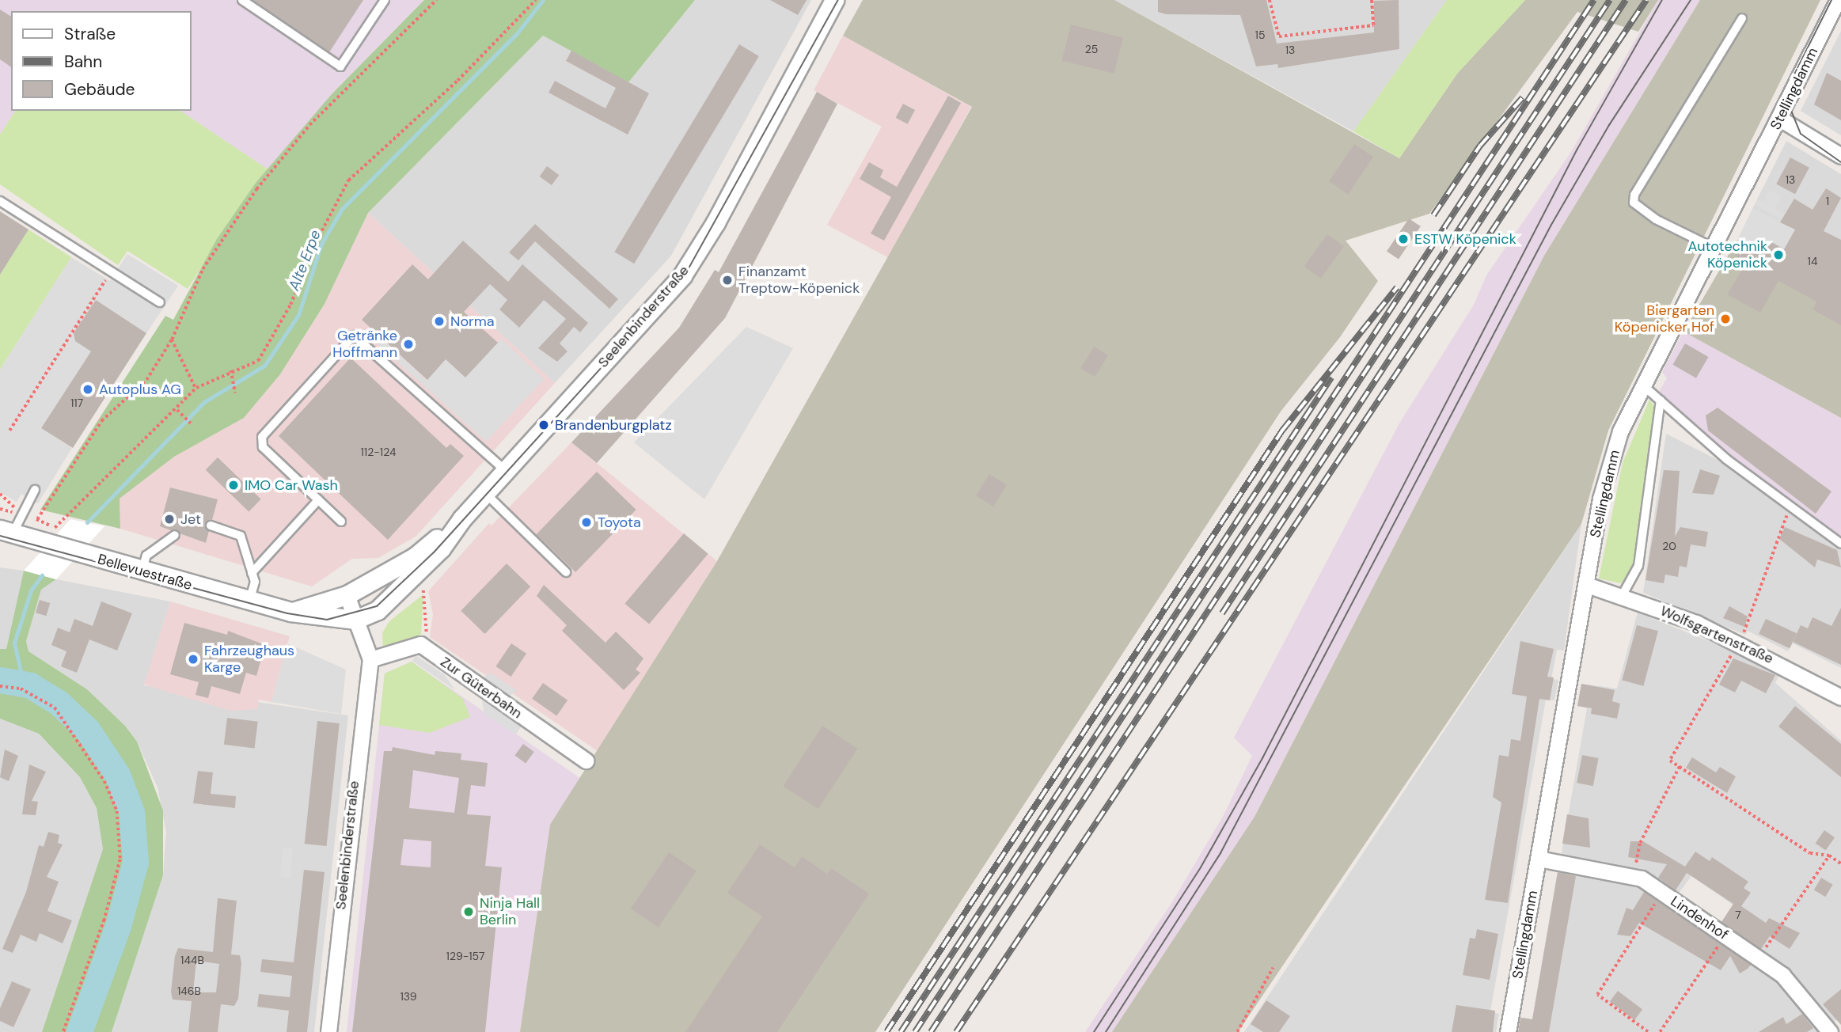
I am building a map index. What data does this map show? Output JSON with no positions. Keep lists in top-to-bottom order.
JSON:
{
  "streets": {
    "street": [
      "Stellingdamm",
      "Seelenbinderstraße",
      "Bellevuestraße",
      "Wolfsgartenstraße",
      "Zur Güterbahn",
      "Lindenhof"
    ]
  },
  "crossings": [
    ["Stellingdamm", "Wolfsgartenstraße"],
    ["Stellingdamm", "Lindenhof"],
    ["Seelenbinderstraße", "Bellevuestraße"]
  ],
  "water": ["Alte Erpe"],
  "places": [
    "ESTW Köpenick",
    "Autotechnik Köpenick",
    "Finanzamt Treptow-Köpenick",
    "Biergarten Köpenicker Hof",
    "Norma",
    "Getränke Hoffmann",
    "Autoplus AG",
    "Brandenburgplatz",
    "IMO Car Wash",
    "Jet",
    "Toyota",
    "Fahrzeughaus Karge",
    "Ninja Hall Berlin"
  ],
  "house_numbers": [
    "15",
    "25",
    "13",
    "13",
    "1",
    "14",
    "117",
    "112-124",
    "20",
    "7",
    "129-157",
    "144B",
    "146B",
    "139"
  ],
  "legend": ["Straße", "Bahn", "Gebäude"]
}
